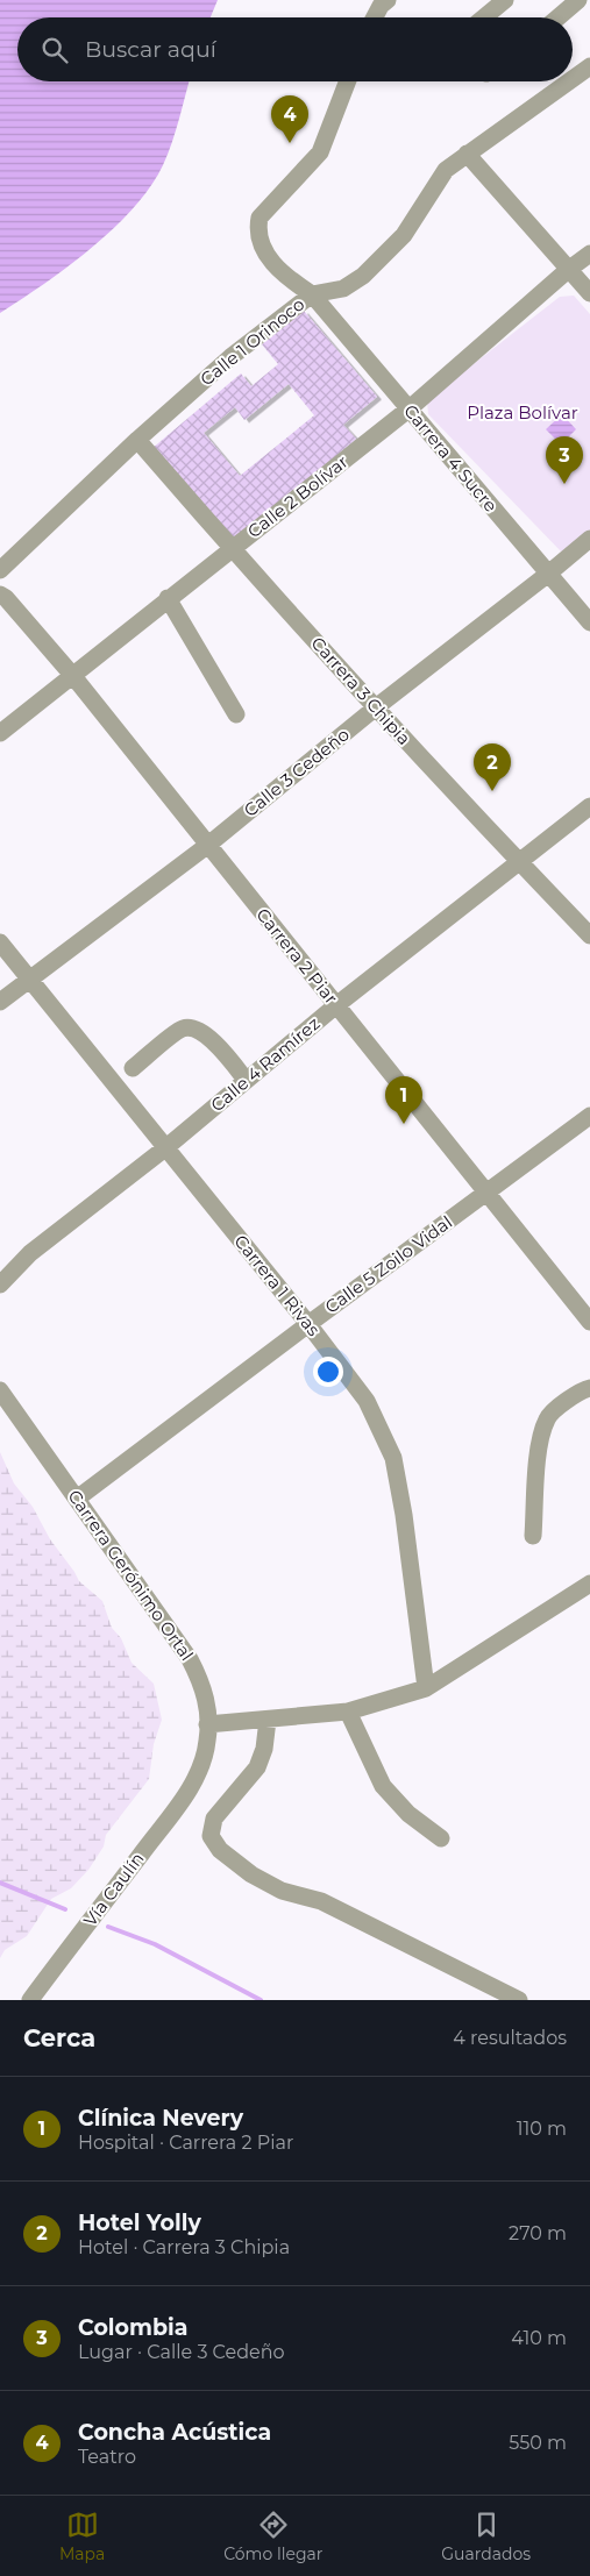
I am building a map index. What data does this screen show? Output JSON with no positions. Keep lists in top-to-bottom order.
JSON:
{
  "streets": {
    "street": [
      "Calle 1 Orinoco",
      "Carrera 4 Sucre",
      "Calle 2 Bolívar",
      "Carrera 3 Chipia",
      "Calle 3 Cedeño",
      "Carrera 2 Piar",
      "Calle 4 Ramírez",
      "Calle 5 Zoilo Vidal",
      "Carrera 1 Rivas",
      "Carrera Gerónimo Ortal",
      "Vía Caulín"
    ]
  },
  "crossings": [
    ["Calle 1 Orinoco", "Carrera 4 Sucre"],
    ["Calle 1 Orinoco", "Carrera 3 Chipia"],
    ["Carrera 4 Sucre", "Calle 2 Bolívar"],
    ["Carrera 4 Sucre", "Calle 3 Cedeño"],
    ["Calle 2 Bolívar", "Carrera 3 Chipia"],
    ["Calle 2 Bolívar", "Carrera 2 Piar"],
    ["Carrera 3 Chipia", "Calle 3 Cedeño"],
    ["Carrera 3 Chipia", "Calle 4 Ramírez"],
    ["Calle 3 Cedeño", "Carrera 2 Piar"],
    ["Calle 3 Cedeño", "Carrera 1 Rivas"],
    ["Carrera 2 Piar", "Calle 4 Ramírez"],
    ["Carrera 2 Piar", "Calle 5 Zoilo Vidal"],
    ["Calle 4 Ramírez", "Carrera 1 Rivas"],
    ["Calle 5 Zoilo Vidal", "Carrera 1 Rivas"],
    ["Calle 5 Zoilo Vidal", "Carrera Gerónimo Ortal"],
    ["Carrera Gerónimo Ortal", "Vía Caulín"]
  ],
  "parks": ["Plaza Bolívar"],
  "page": {
    "search": "Buscar aquí",
    "pins": [
      "4",
      "3",
      "2",
      "1"
    ],
    "heading": ["Cerca", "4 resultados"],
    "list": [
      {
        "mark": "1",
        "name": "Clínica Nevery",
        "note": "Hospital · Carrera 2 Piar",
        "value": "110 m"
      },
      {
        "mark": "2",
        "name": "Hotel Yolly",
        "note": "Hotel · Carrera 3 Chipia",
        "value": "270 m"
      },
      {
        "mark": "3",
        "name": "Colombia",
        "note": "Lugar · Calle 3 Cedeño",
        "value": "410 m"
      },
      {
        "mark": "4",
        "name": "Concha Acústica",
        "note": "Teatro",
        "value": "550 m"
      }
    ],
    "nav": ["Mapa", "Cómo llegar", "Guardados"]
  }
}
